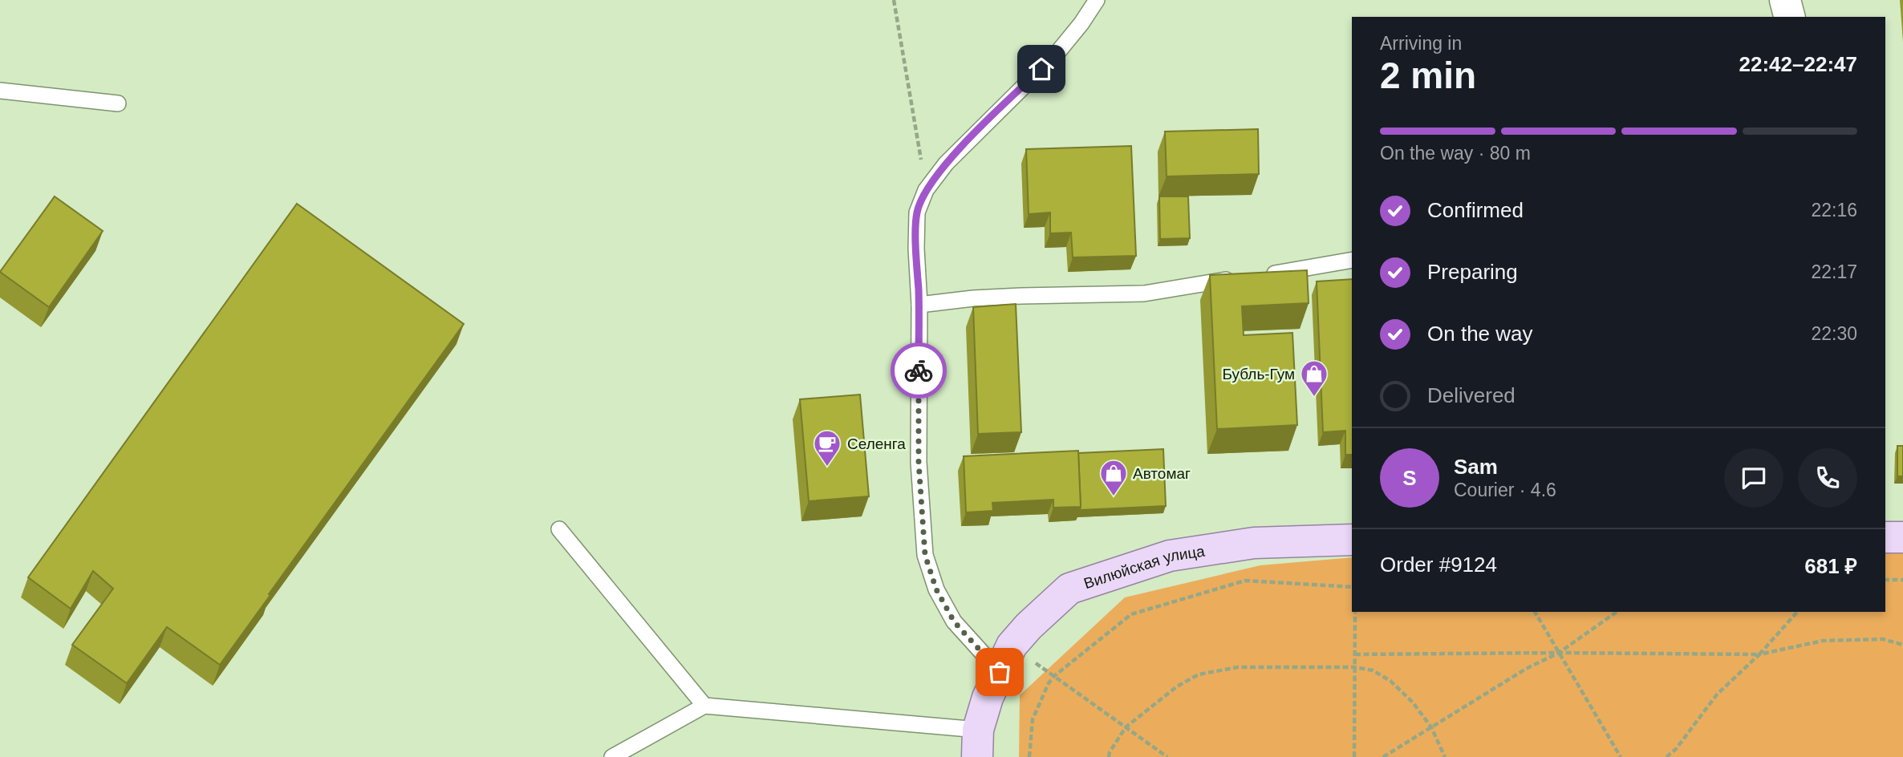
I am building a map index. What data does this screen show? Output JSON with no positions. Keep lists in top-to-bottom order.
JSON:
{
  "streets": {
    "main road": ["Вилюйская улица"]
  },
  "places": {
    "shop": ["Бубль-Гум", "Автомаг"],
    "cafe": ["Селенга"]
  },
  "page": {
    "heading": ["2 min", "Arriving in", "22:42–22:47"],
    "panel": [
      "Sam",
      "Courier · 4.6",
      "Order #9124",
      "681 ₽"
    ],
    "bar": "On the way · 80 m",
    "list": [
      ["Confirmed", "22:16"],
      ["Preparing", "22:17"],
      ["On the way", "22:30"],
      "Delivered"
    ],
    "round": "S"
  }
}
